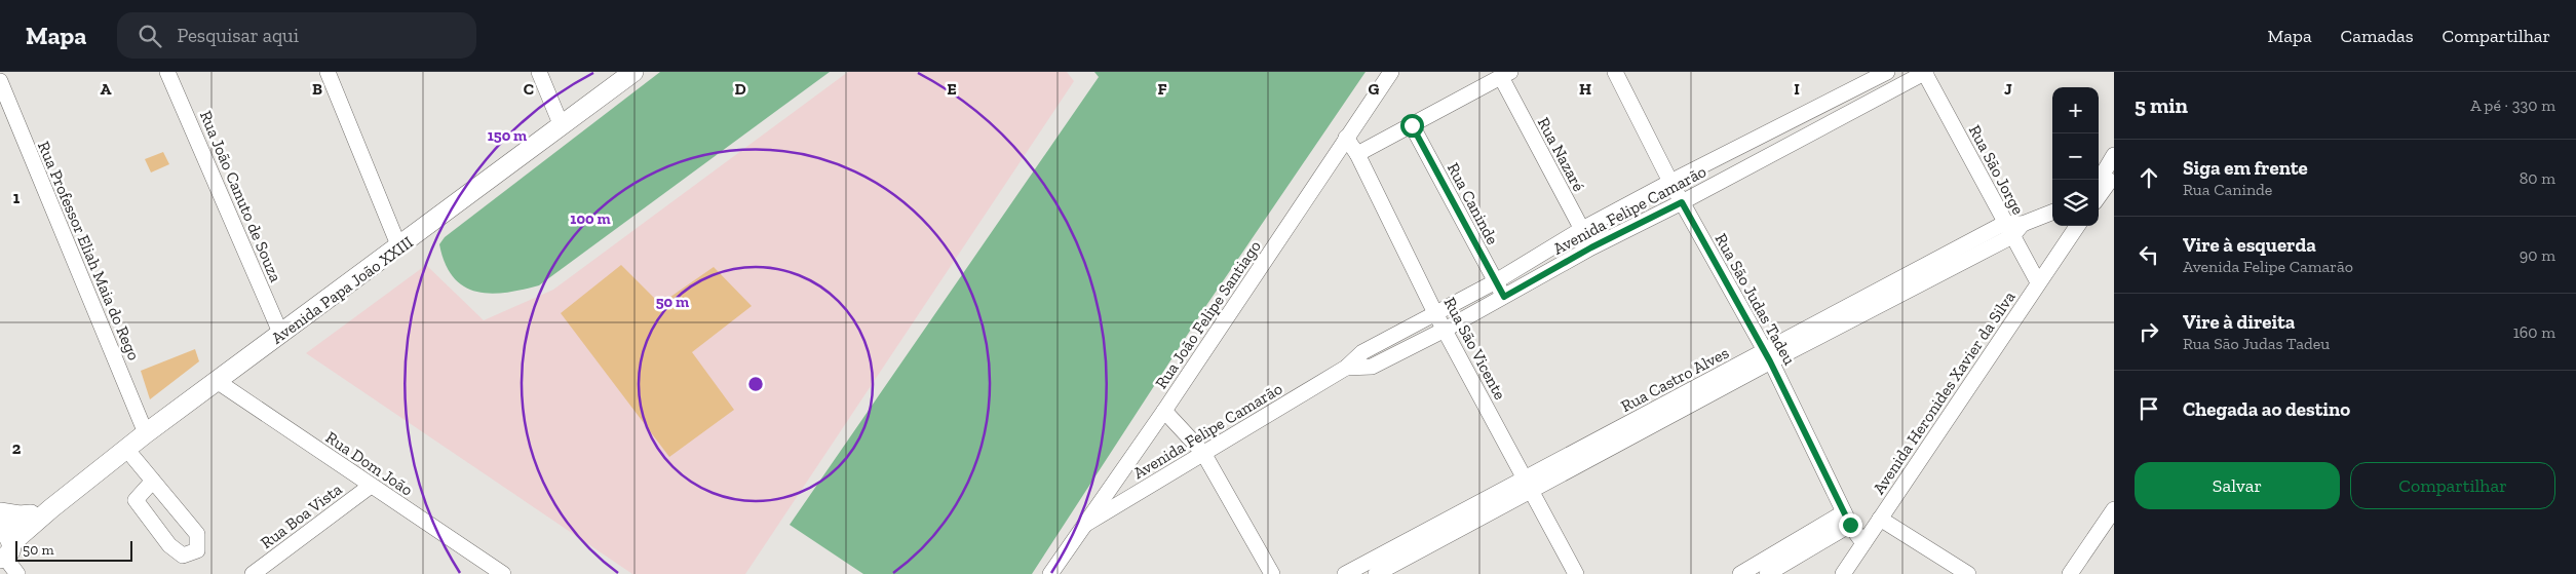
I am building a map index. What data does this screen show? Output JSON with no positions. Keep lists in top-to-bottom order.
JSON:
{
  "streets": {
    "main road": ["Avenida Papa João XXIII"],
    "street": [
      "Rua Nazaré",
      "Rua São Jorge",
      "Rua João Canuto de Souza",
      "Rua Caninde",
      "Avenida Felipe Camarão",
      "Rua Professor Eliah Maia do Rego",
      "Rua São Judas Tadeu",
      "Rua João Felipe Santiago",
      "Rua São Vicente",
      "Rua Castro Alves",
      "Avenida Heronides Xavier da Silva",
      "Rua Dom João",
      "Rua Boa Vista"
    ]
  },
  "crossings": [
    ["Rua Nazaré", "Avenida Felipe Camarão"],
    ["Rua São Jorge", "Avenida Felipe Camarão"],
    ["Rua São Jorge", "Rua Castro Alves"],
    ["Rua São Jorge", "Avenida Heronides Xavier da Silva"],
    ["Rua João Canuto de Souza", "Avenida Papa João XXIII"],
    ["Rua Caninde", "Avenida Felipe Camarão"],
    ["Avenida Felipe Camarão", "Rua São Judas Tadeu"],
    ["Avenida Felipe Camarão", "Rua João Felipe Santiago"],
    ["Avenida Felipe Camarão", "Rua São Vicente"],
    ["Rua Professor Eliah Maia do Rego", "Avenida Papa João XXIII"],
    ["Avenida Papa João XXIII", "Rua Dom João"],
    ["Rua São Judas Tadeu", "Rua Castro Alves"],
    ["Rua São Judas Tadeu", "Avenida Heronides Xavier da Silva"],
    ["Rua João Felipe Santiago", "Rua São Vicente"],
    ["Rua São Vicente", "Rua Castro Alves"],
    ["Rua Dom João", "Rua Boa Vista"]
  ],
  "scale_bar": "50 m",
  "page": {
    "header": "Mapa",
    "search": "Pesquisar aqui",
    "nav": ["Mapa", "Camadas", "Compartilhar"],
    "heading": ["5 min", "A pé · 330 m"],
    "map_buttons": ["+", "−"],
    "list": [
      ["Siga em frente", "Rua Caninde", "80 m"],
      ["Vire à esquerda", "Avenida Felipe Camarão", "90 m"],
      ["Vire à direita", "Rua São Judas Tadeu", "160 m"],
      "Chegada ao destino"
    ],
    "buttons": ["Salvar", "Compartilhar"],
    "scale": "50 m"
  },
  "grid": {
    "columns": [
      "A",
      "B",
      "C",
      "D",
      "E",
      "F",
      "G",
      "H",
      "I",
      "J"
    ],
    "rows": ["1", "2"]
  },
  "rings": ["150 m", "100 m", "50 m"]
}
